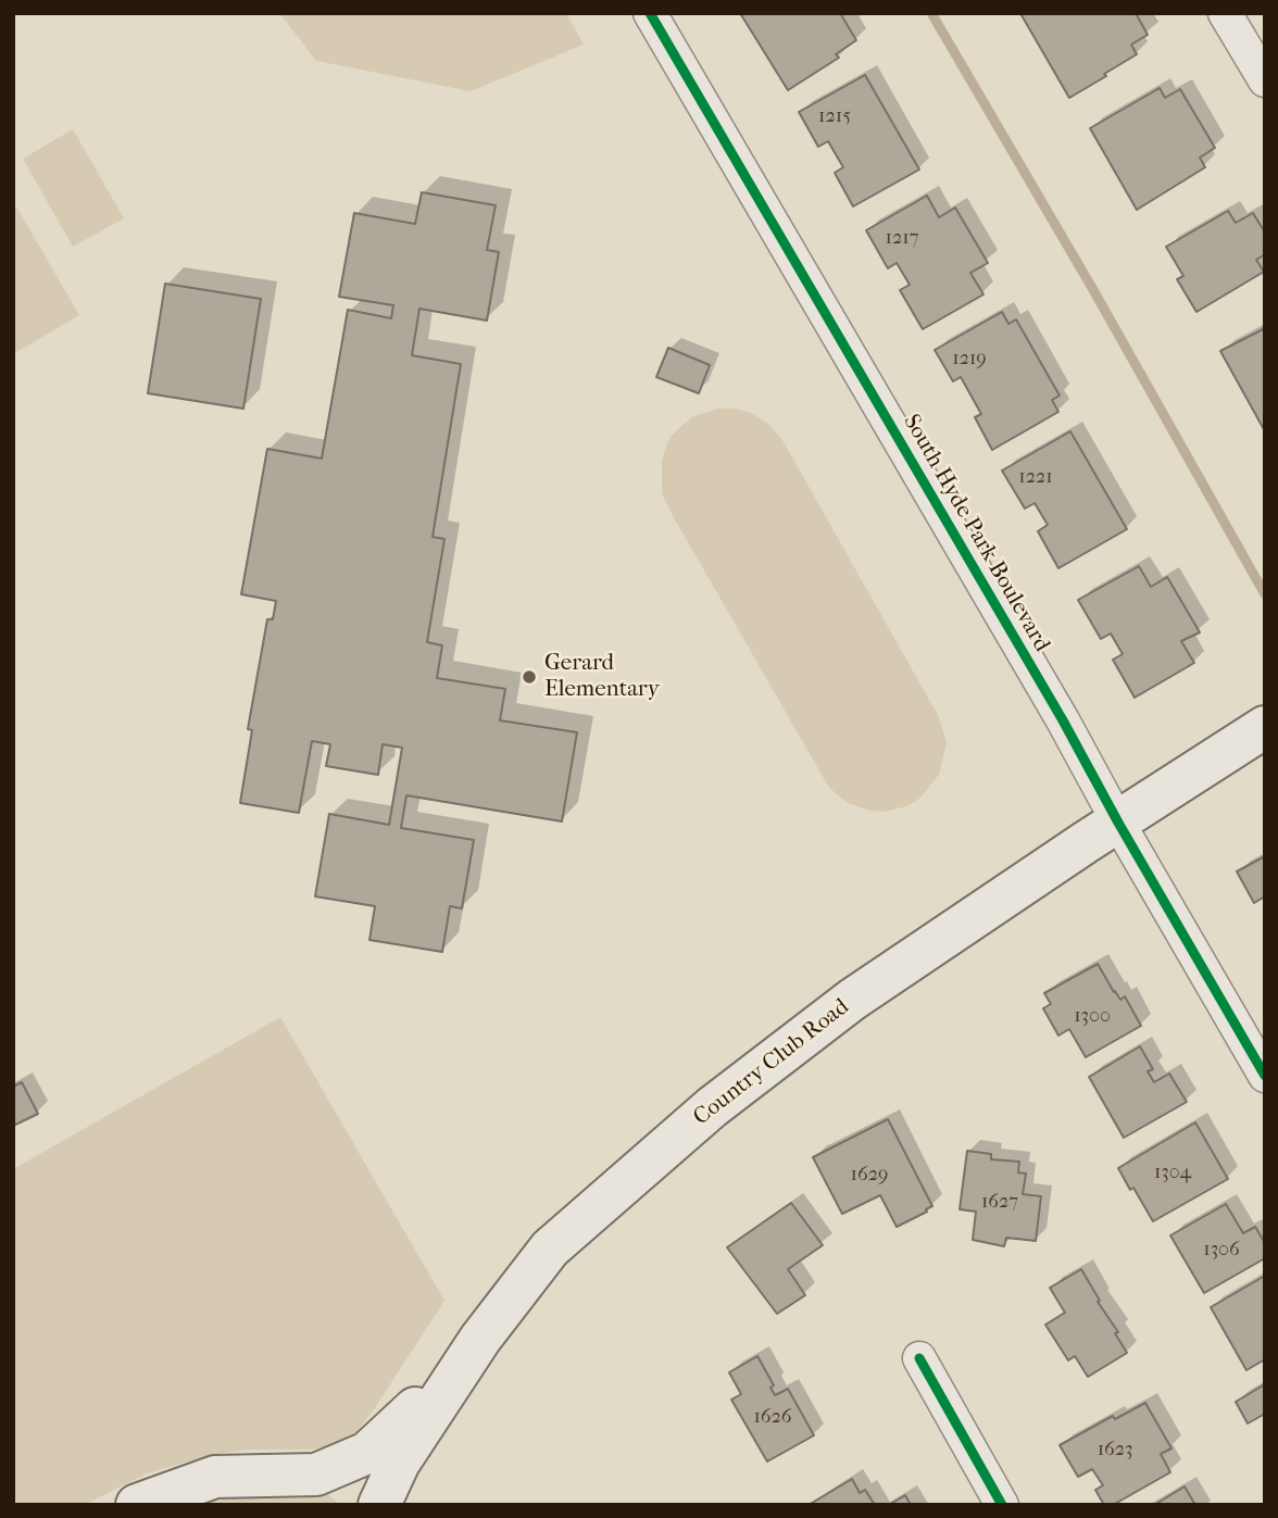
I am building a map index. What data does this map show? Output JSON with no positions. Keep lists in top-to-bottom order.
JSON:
{
  "streets": {
    "main road": ["Country Club Road"],
    "street": ["South Hyde Park Boulevard"]
  },
  "crossings": [
    ["South Hyde Park Boulevard", "Country Club Road"]
  ],
  "places": ["Gerard Elementary"],
  "house_numbers": [
    "1215",
    "1217",
    "1219",
    "1221",
    "1300",
    "1304",
    "1629",
    "1627",
    "1306",
    "1626",
    "1623"
  ]
}
